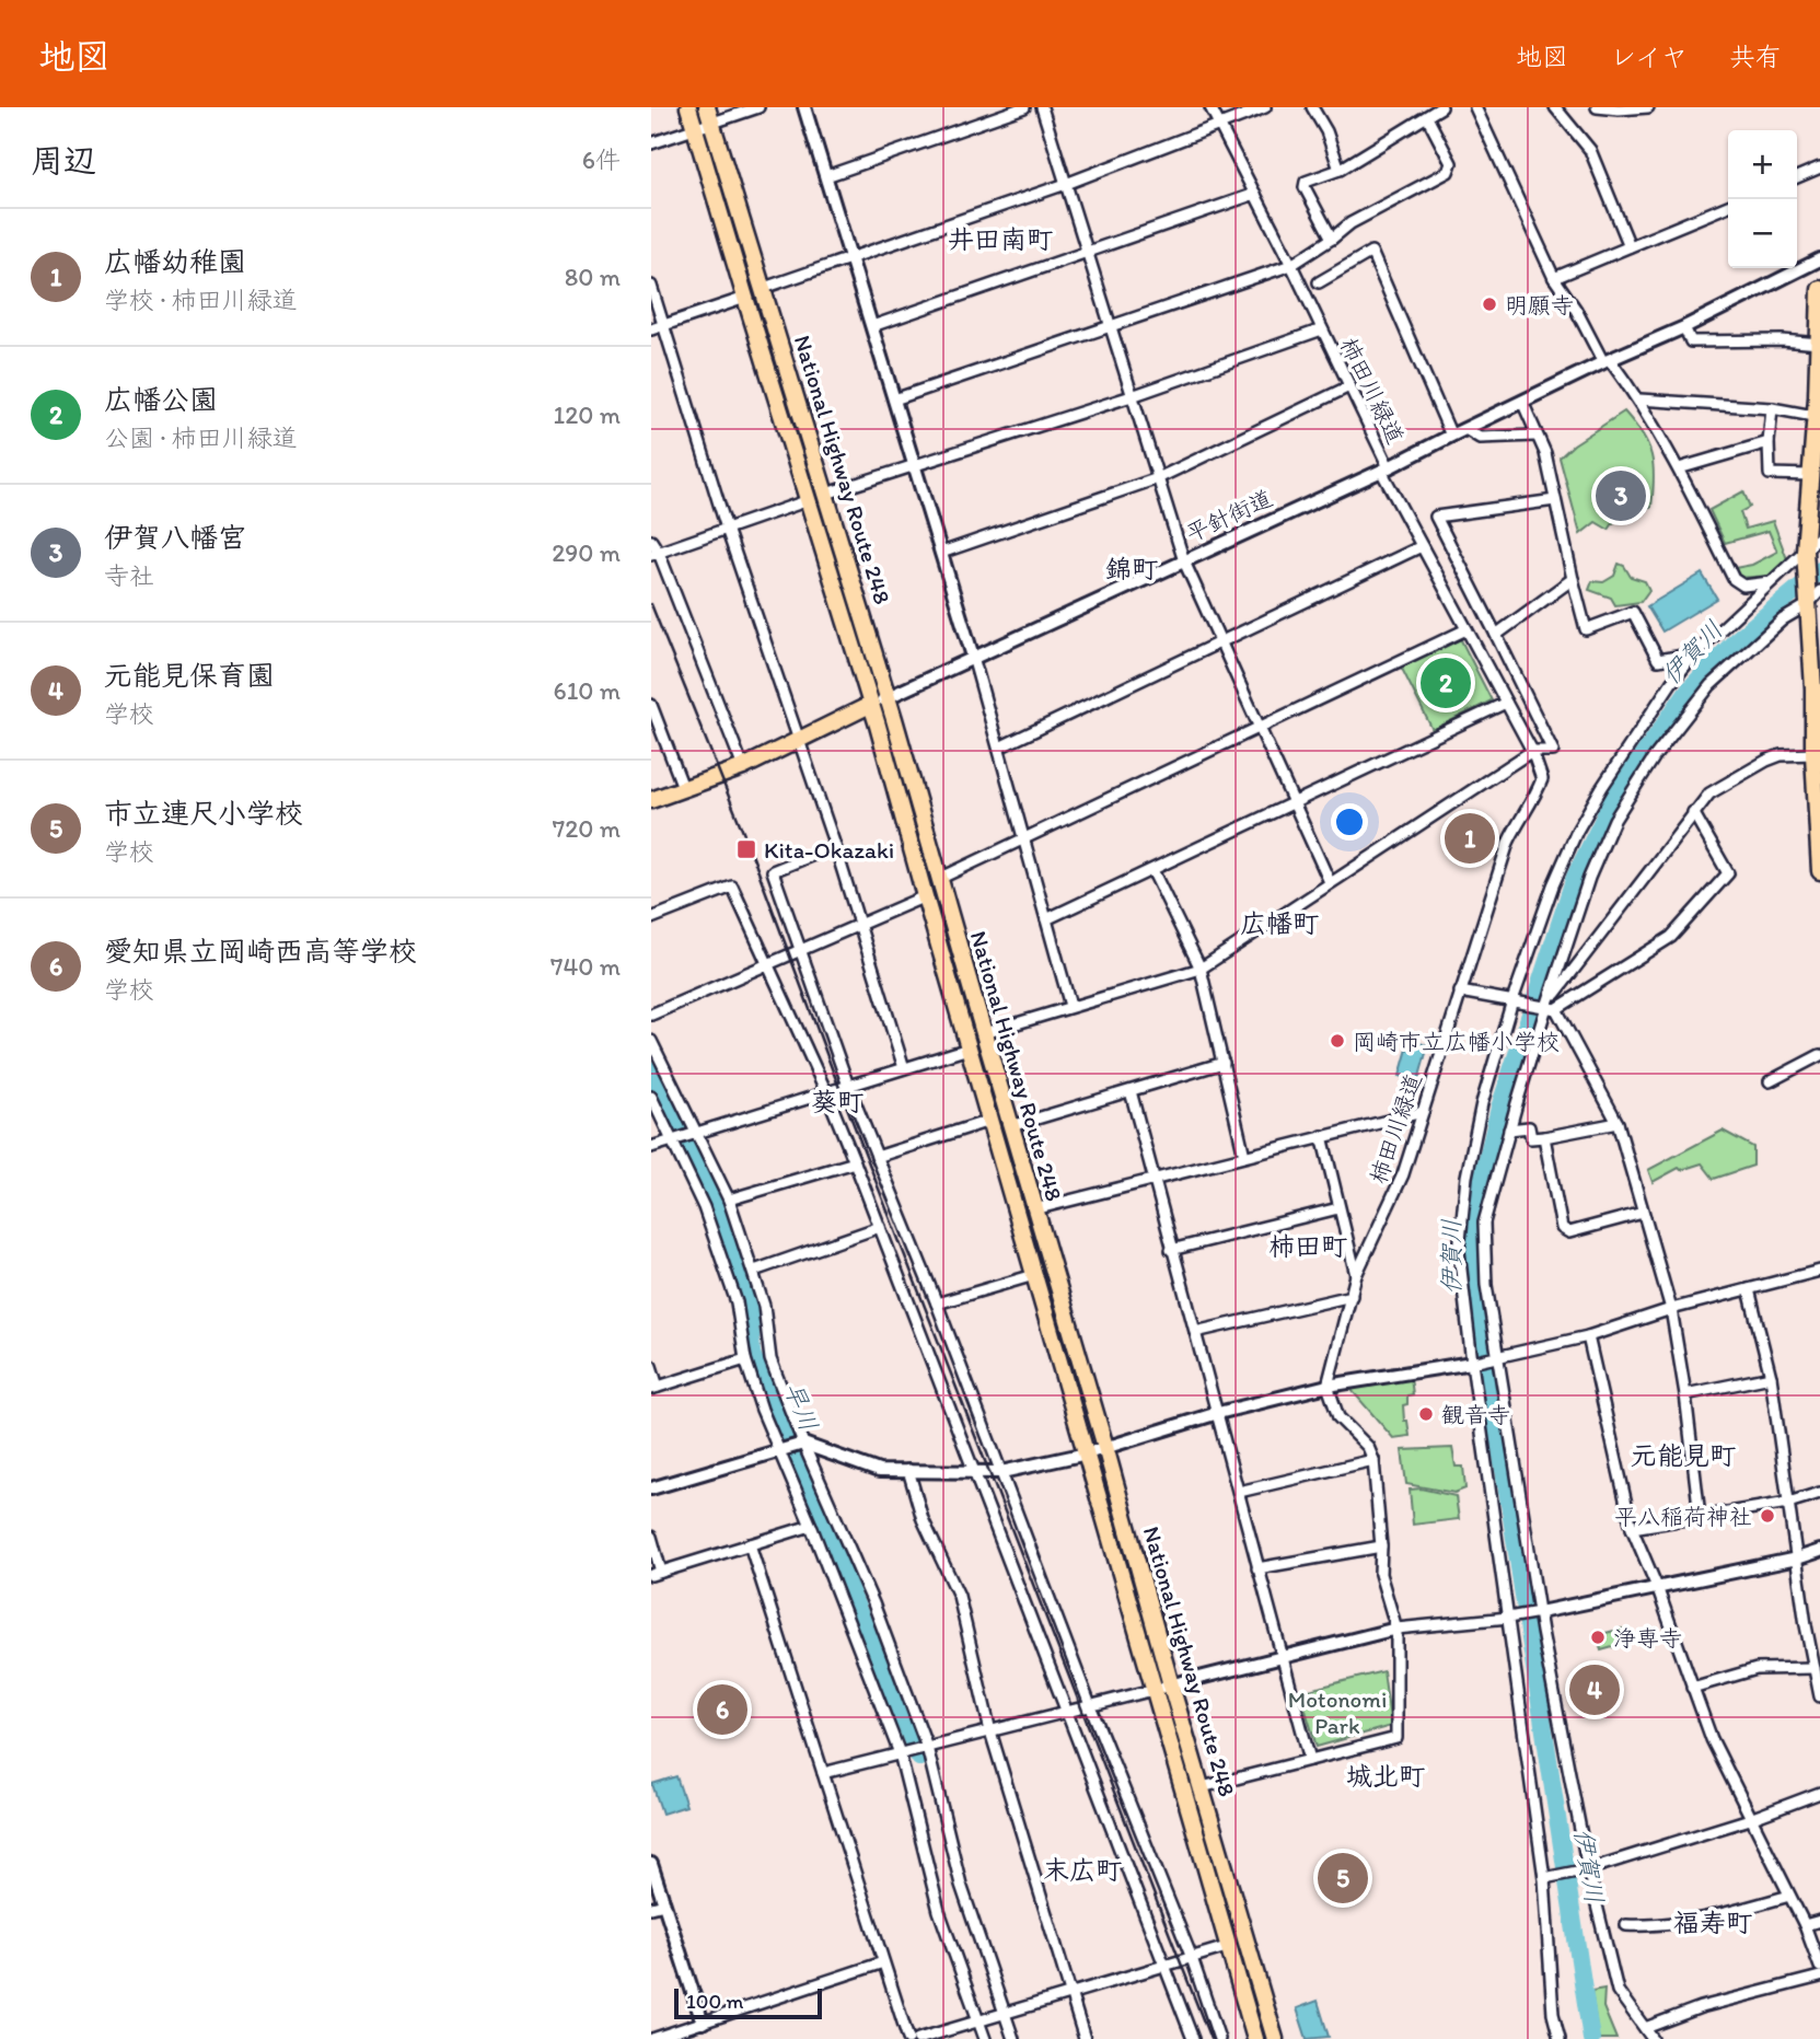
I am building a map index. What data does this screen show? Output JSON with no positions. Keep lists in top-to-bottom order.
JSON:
{
  "streets": {
    "main road": ["National Highway Route 248", "平針街道"],
    "street": ["柿田川緑道"]
  },
  "crossings": [
    ["柿田川緑道", "平針街道"],
    ["National Highway Route 248", "平針街道"]
  ],
  "districts": [
    "井田南町",
    "錦町",
    "広幡町",
    "葵町",
    "柿田町",
    "元能見町",
    "城北町",
    "末広町",
    "福寿町"
  ],
  "water": ["伊賀川", "早川"],
  "parks": ["Motonomi Park"],
  "places": {
    "other": [
      "明願寺",
      "岡崎市立広幡小学校",
      "観音寺",
      "平八稲荷神社",
      "浄専寺"
    ],
    "transit": ["Kita-Okazaki"]
  },
  "scale_bar": "100 m",
  "page": {
    "header": "地図",
    "nav": ["地図", "レイヤ", "共有"],
    "heading": ["周辺", "6件"],
    "map_buttons": ["+", "−"],
    "list": [
      {
        "mark": "1",
        "name": "広幡幼稚園",
        "note": "学校 · 柿田川緑道",
        "value": "80 m"
      },
      {
        "mark": "2",
        "name": "広幡公園",
        "note": "公園 · 柿田川緑道",
        "value": "120 m"
      },
      {
        "mark": "3",
        "name": "伊賀八幡宮",
        "note": "寺社",
        "value": "290 m"
      },
      {
        "mark": "4",
        "name": "元能見保育園",
        "note": "学校",
        "value": "610 m"
      },
      {
        "mark": "5",
        "name": "市立連尺小学校",
        "note": "学校",
        "value": "720 m"
      },
      {
        "mark": "6",
        "name": "愛知県立岡崎西高等学校",
        "note": "学校",
        "value": "740 m"
      }
    ],
    "pins": [
      "3",
      "2",
      "1",
      "4",
      "6",
      "5"
    ],
    "scale": "100 m"
  }
}
